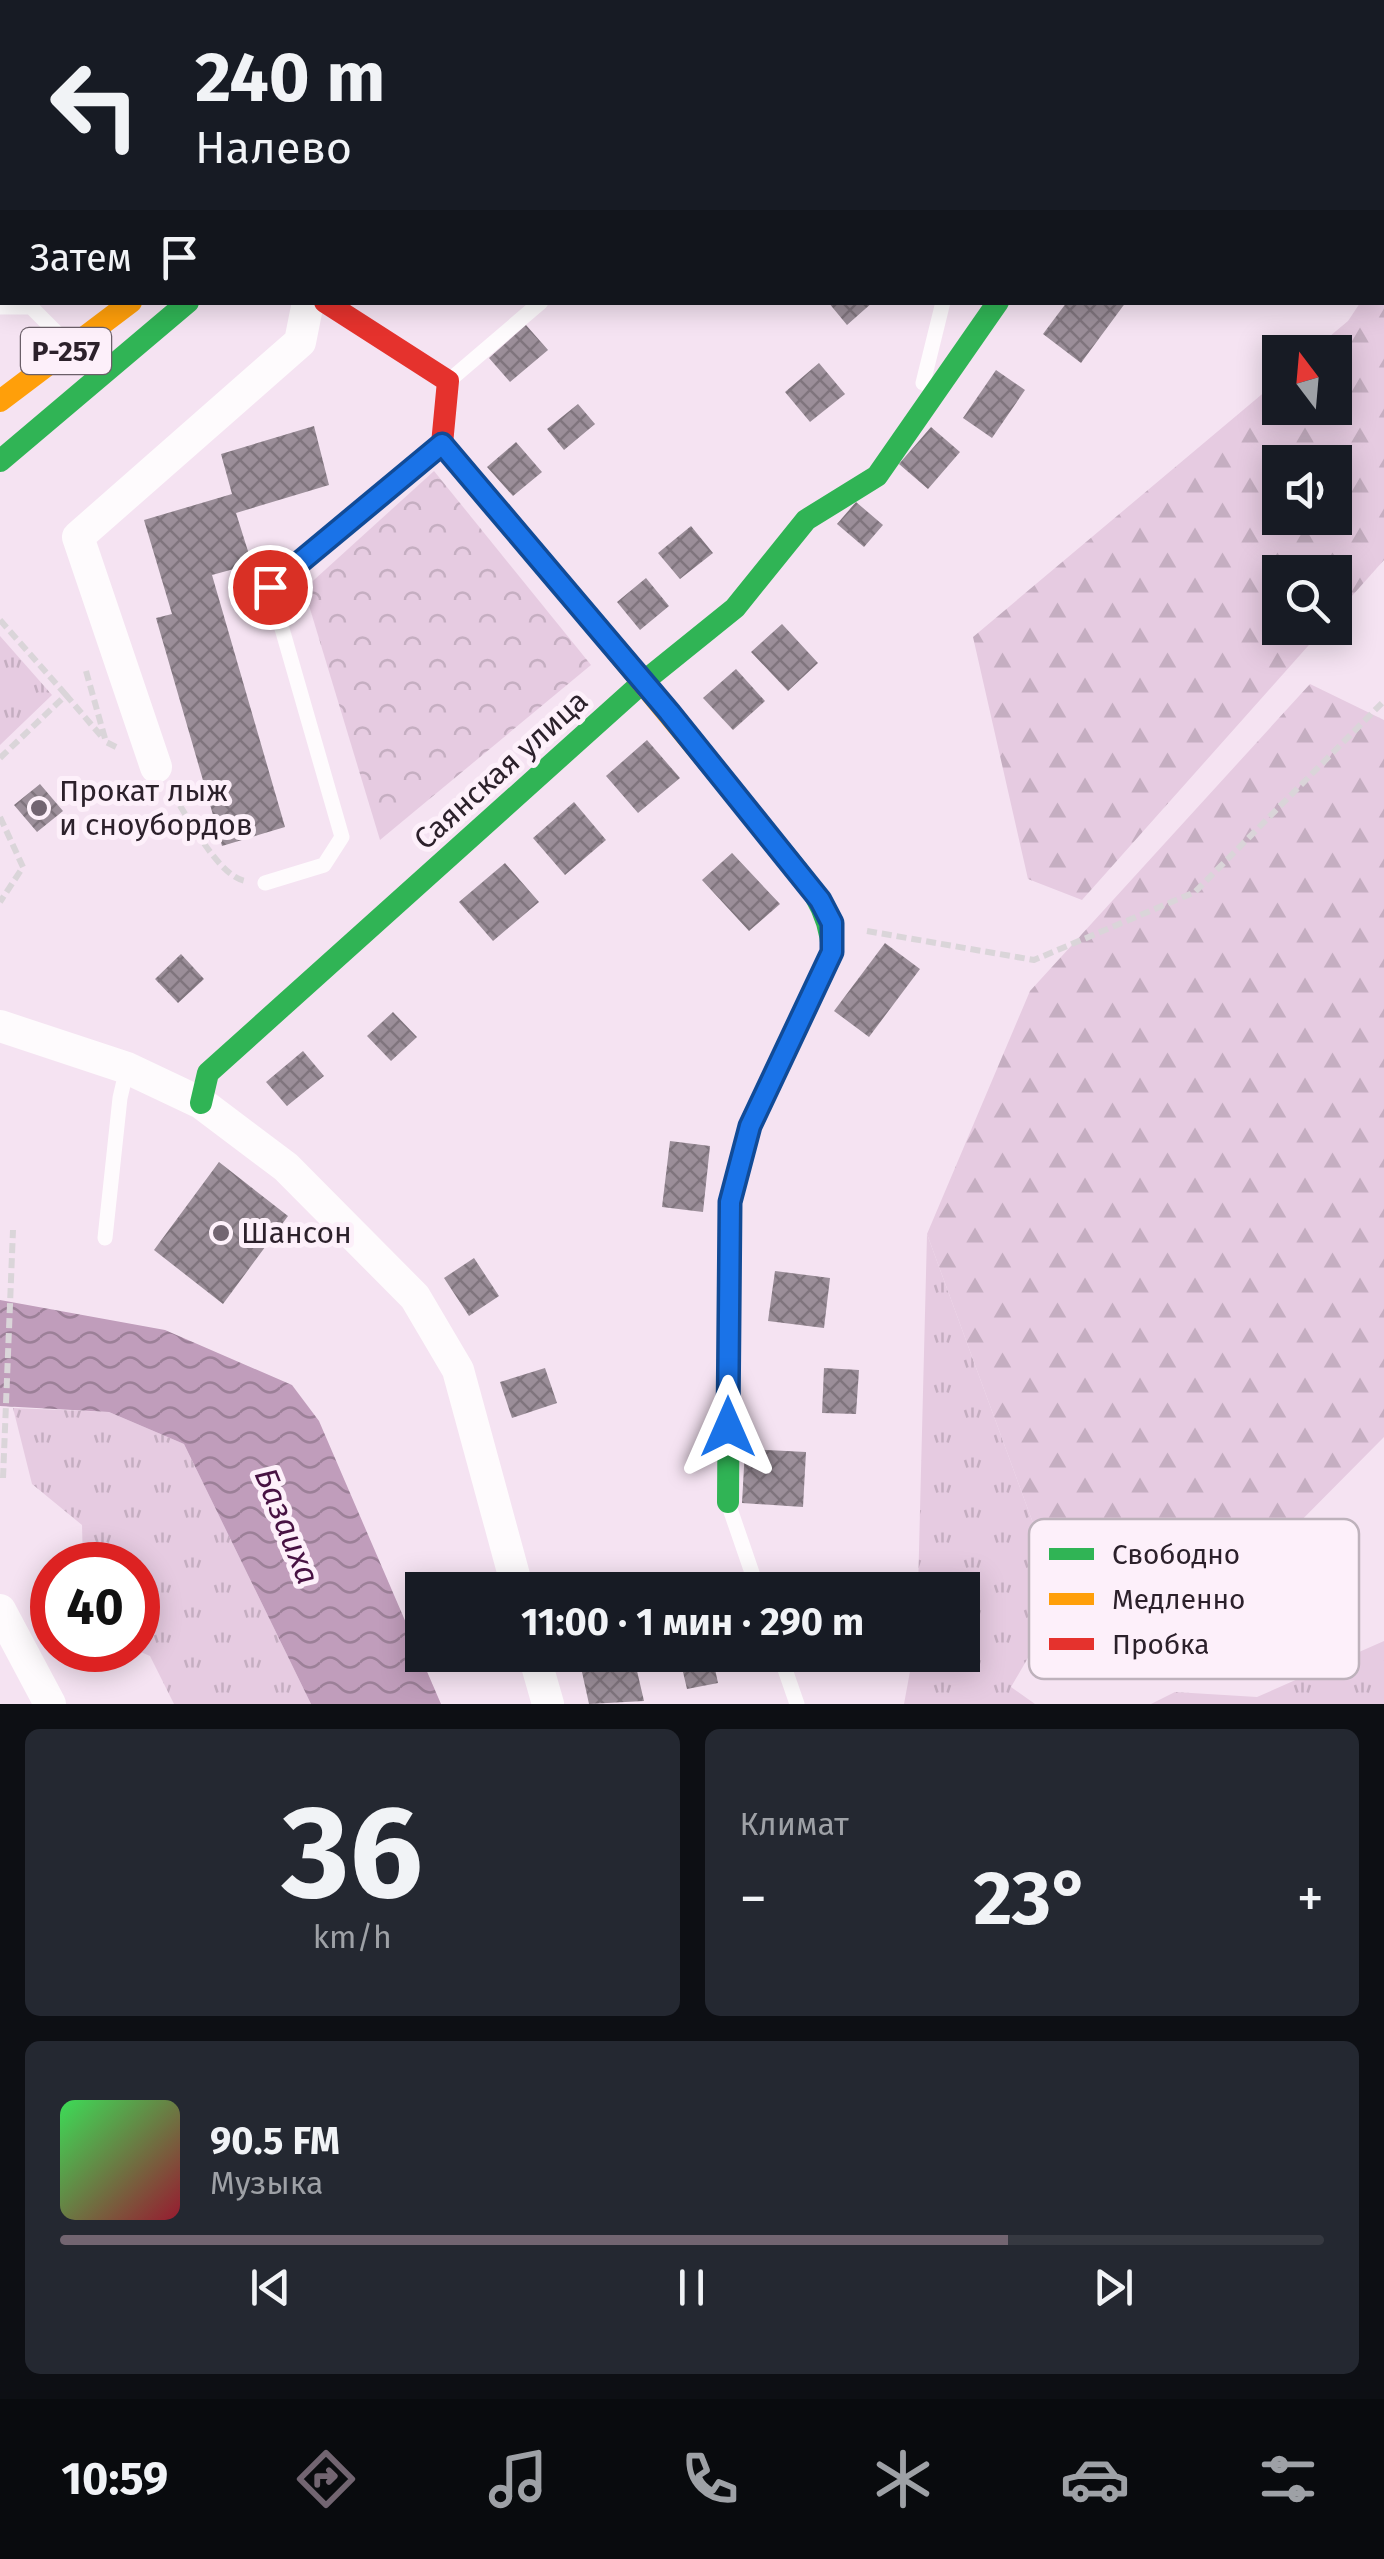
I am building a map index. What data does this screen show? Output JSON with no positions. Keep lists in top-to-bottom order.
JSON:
{
  "streets": {
    "main road": ["Р-257", "Саянская улица"]
  },
  "water": ["Базаиха"],
  "places": ["Прокат лыж и сноубордов", "Шансон"],
  "legend": ["Свободно", "Медленно", "Пробка"],
  "north": "top",
  "page": {
    "turn": ["240 m", "Налево"],
    "then": "Затем",
    "limit": "40",
    "trip": "11:00 · 1 мин · 290 m",
    "tile": [
      ["36", "km/h"],
      "Климат"
    ],
    "heat": ["−", "23°", "+"],
    "song": ["90.5 FM", "Музыка"],
    "tabs": "10:59"
  }
}
